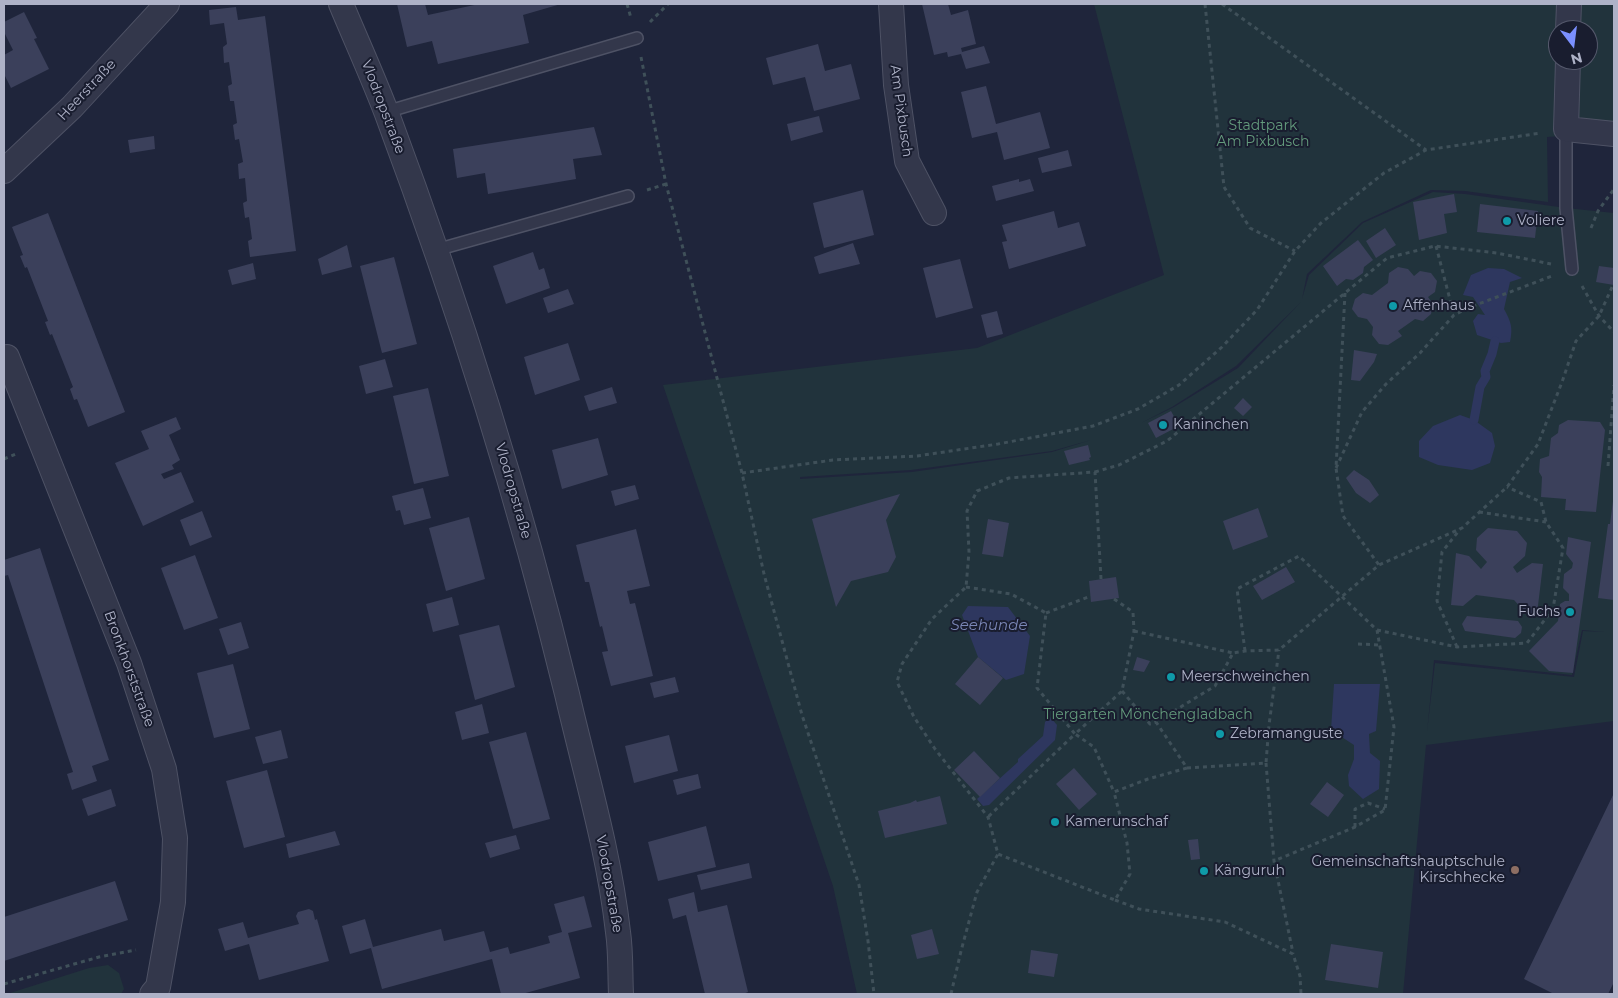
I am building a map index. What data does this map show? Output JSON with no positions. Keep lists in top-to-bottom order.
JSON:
{
  "streets": {
    "street": [
      "Heerstraße",
      "Vlodropstraße",
      "Am Pixbusch",
      "Bronkhorststraße"
    ]
  },
  "water": ["Seehunde"],
  "parks": ["Stadtpark Am Pixbusch", "Tiergarten Mönchengladbach"],
  "places": [
    "Voliere",
    "Affenhaus",
    "Kaninchen",
    "Fuchs",
    "Meerschweinchen",
    "Zebramanguste",
    "Kamerunschaf",
    "Gemeinschaftshauptschule Kirschhecke",
    "Känguruh"
  ],
  "north": "bottom"
}
